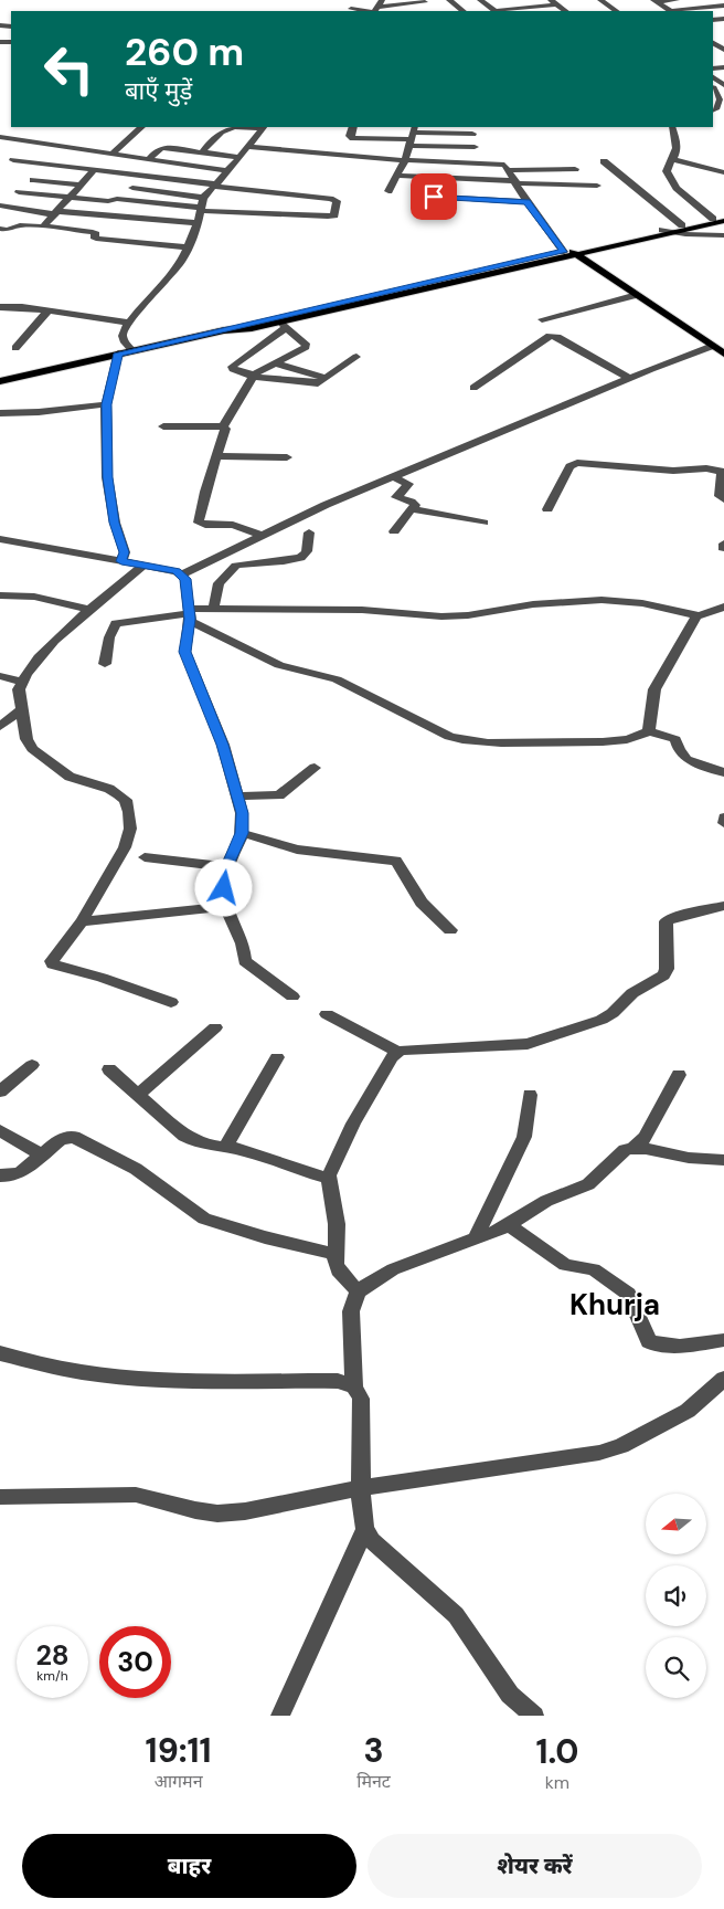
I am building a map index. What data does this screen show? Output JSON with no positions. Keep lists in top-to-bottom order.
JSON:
{
  "districts": ["Khurja"],
  "north": "left",
  "page": {
    "turn": ["260 m", "बाएँ मुड़ें"],
    "speed": "28 km/h",
    "limit": "30",
    "eta": [
      "19:11",
      "आगमन",
      "3",
      "मिनट",
      "1.0",
      "km"
    ],
    "buttons": ["बाहर", "शेयर करें"]
  }
}
